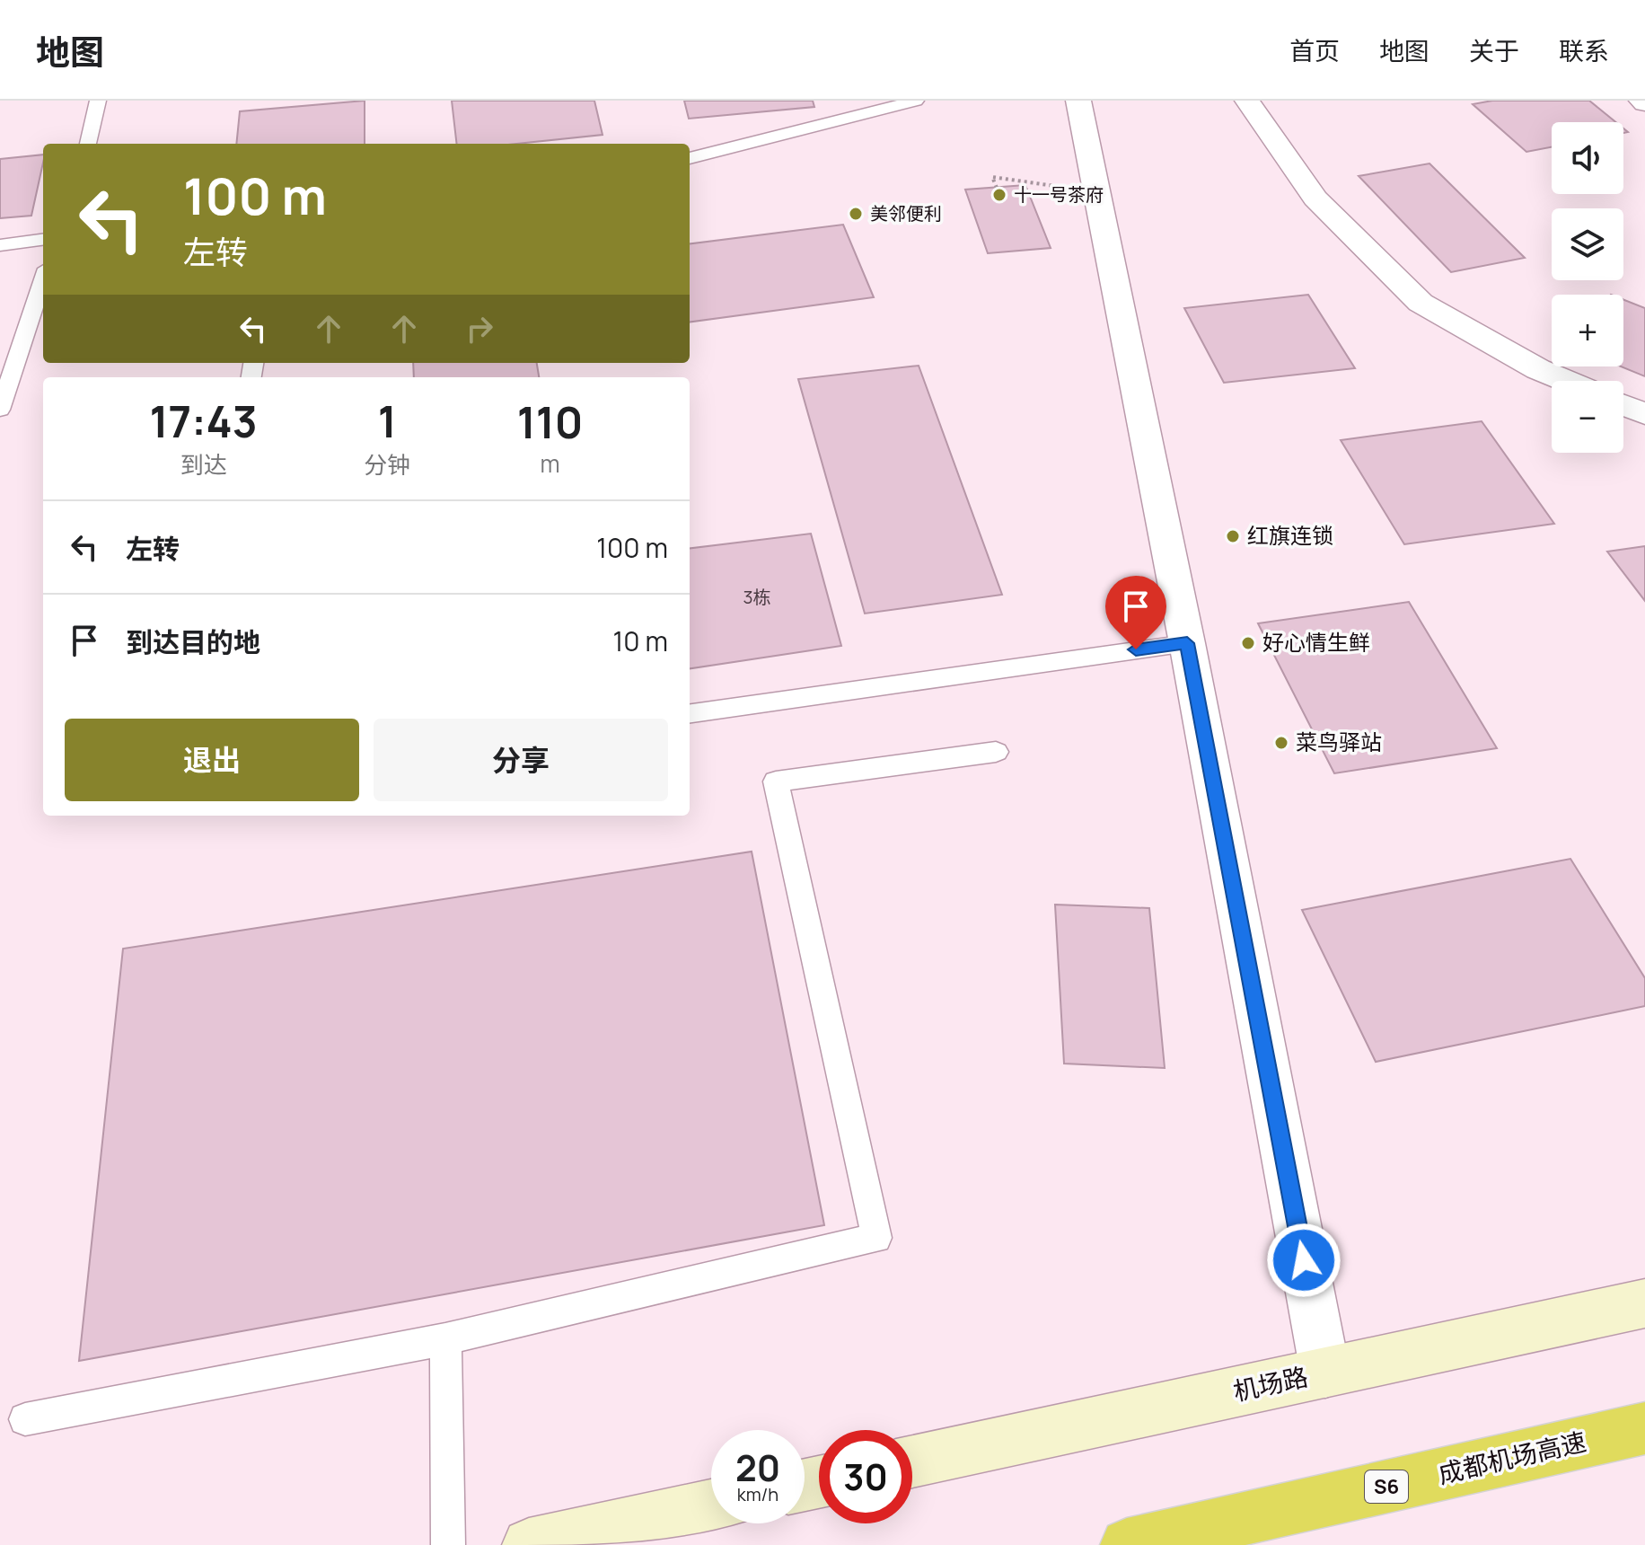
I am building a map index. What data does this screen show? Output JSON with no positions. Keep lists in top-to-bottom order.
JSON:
{
  "streets": {
    "highway": ["成都机场高速", "S6"],
    "main road": ["机场路"]
  },
  "places": [
    "十一号茶府",
    "美邻便利",
    "红旗连锁",
    "好心情生鲜",
    "菜鸟驿站"
  ],
  "house_numbers": ["3栋"],
  "page": {
    "header": "地图",
    "nav": [
      "首页",
      "地图",
      "关于",
      "联系"
    ],
    "map_buttons": ["+", "−"],
    "turn": ["100 m", "左转"],
    "eta": [
      "17:43",
      "到达",
      "1",
      "分钟",
      "110",
      "m"
    ],
    "list": [
      {
        "name": "左转",
        "value": "100 m"
      },
      {
        "name": "到达目的地",
        "value": "10 m"
      }
    ],
    "buttons": ["退出", "分享"],
    "speed": "20 km/h",
    "limit": "30"
  }
}
